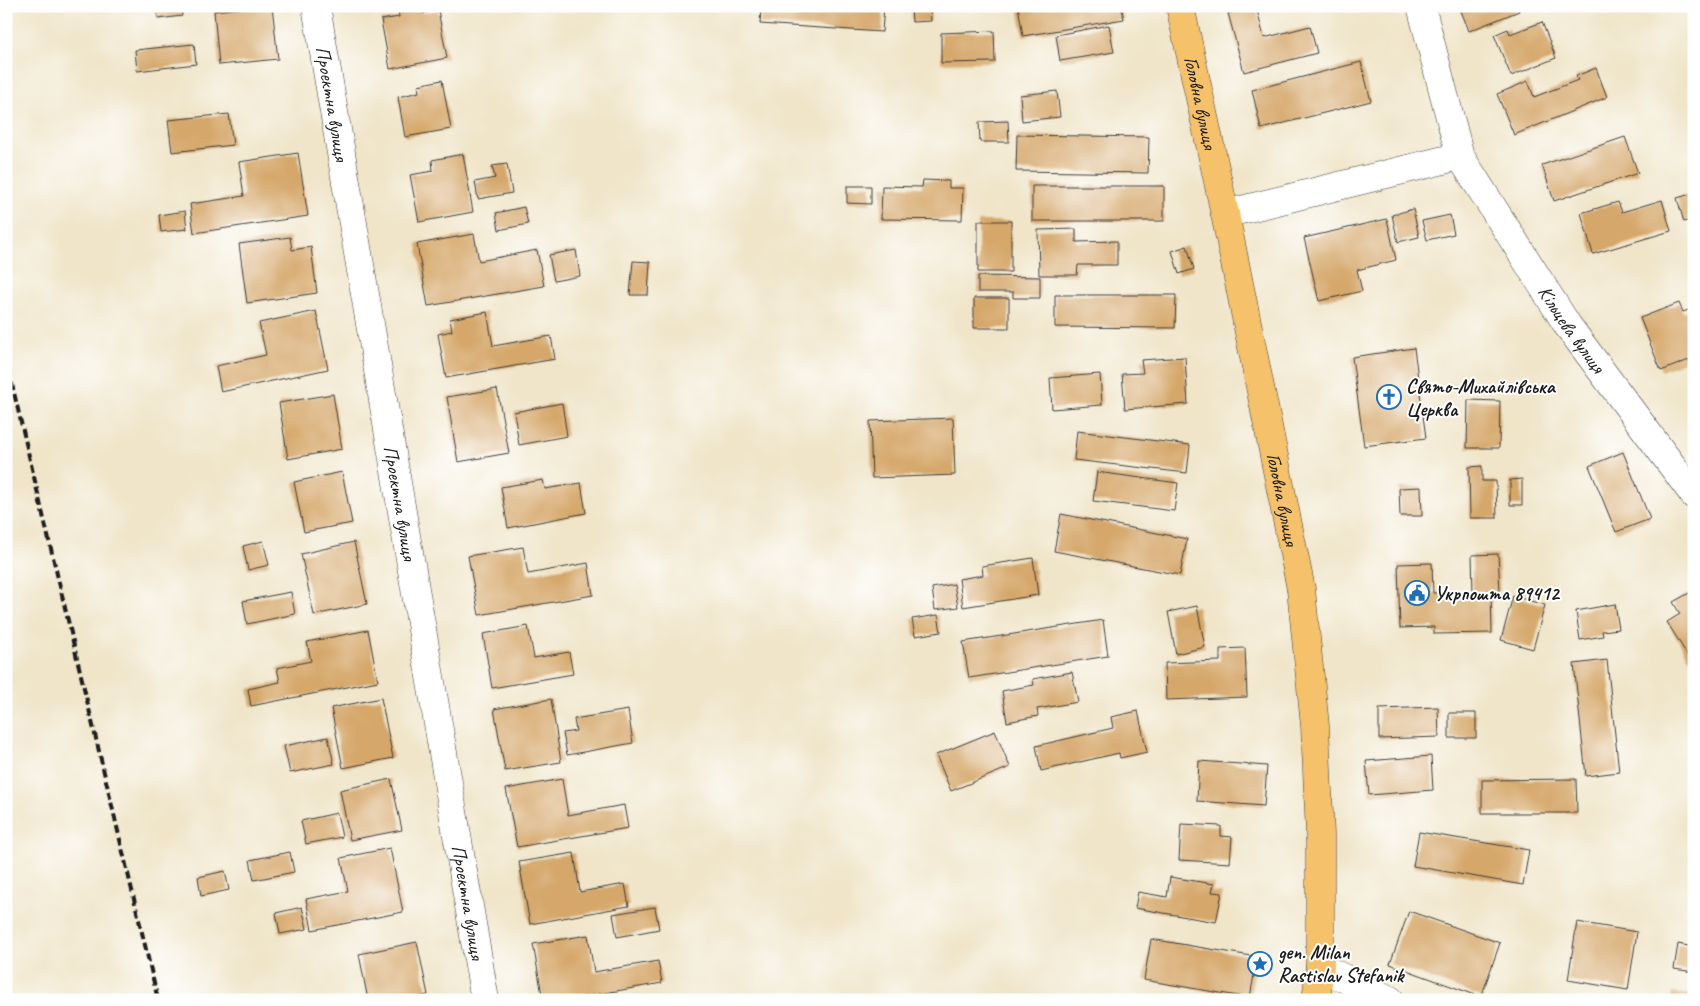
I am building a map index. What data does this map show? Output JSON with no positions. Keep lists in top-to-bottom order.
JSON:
{
  "streets": {
    "main road": ["Головна вулиця"],
    "street": ["Проектна вулиця", "Кільцева вулиця"]
  },
  "places": {
    "church": ["Свято-Михайлівська Церква"],
    "public building": ["Укрпошта 89412"],
    "place": ["gen. Milan Rastislav Stefanik"]
  }
}
